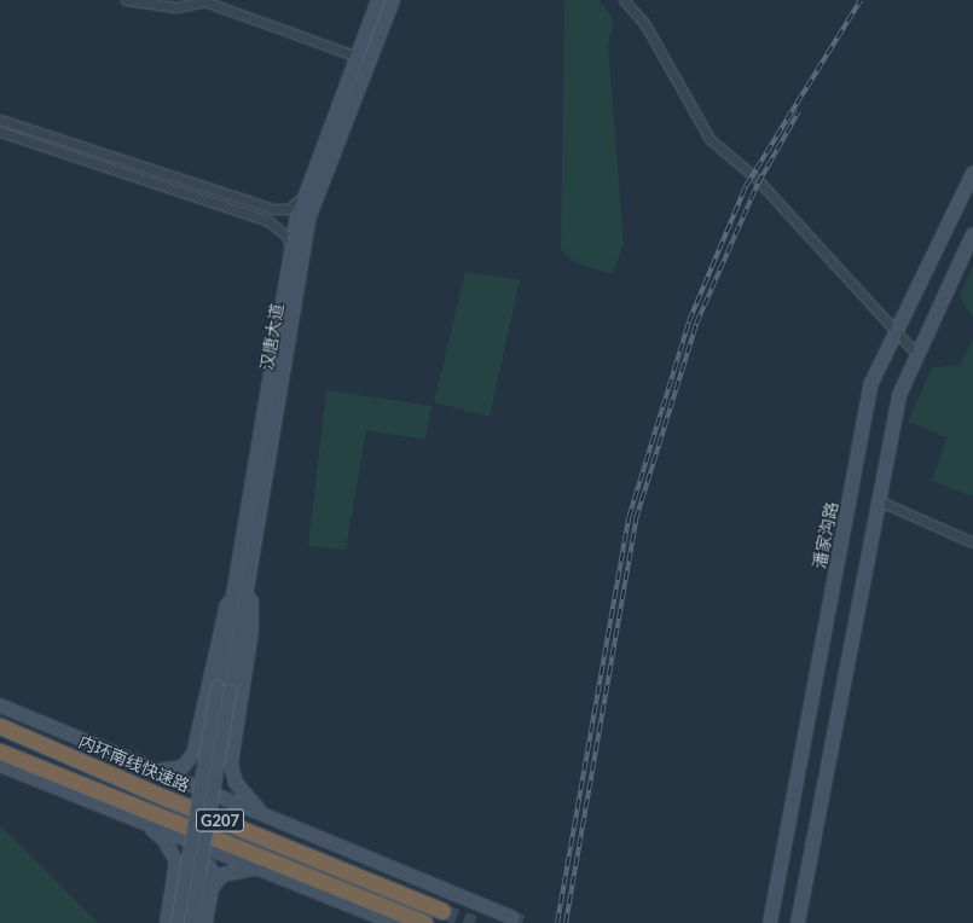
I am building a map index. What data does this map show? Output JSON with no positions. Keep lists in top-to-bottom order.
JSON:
{
  "streets": {
    "highway": ["内环南线快速路", "G207"],
    "main road": ["汉唐大道", "潘家沟路"]
  }
}
